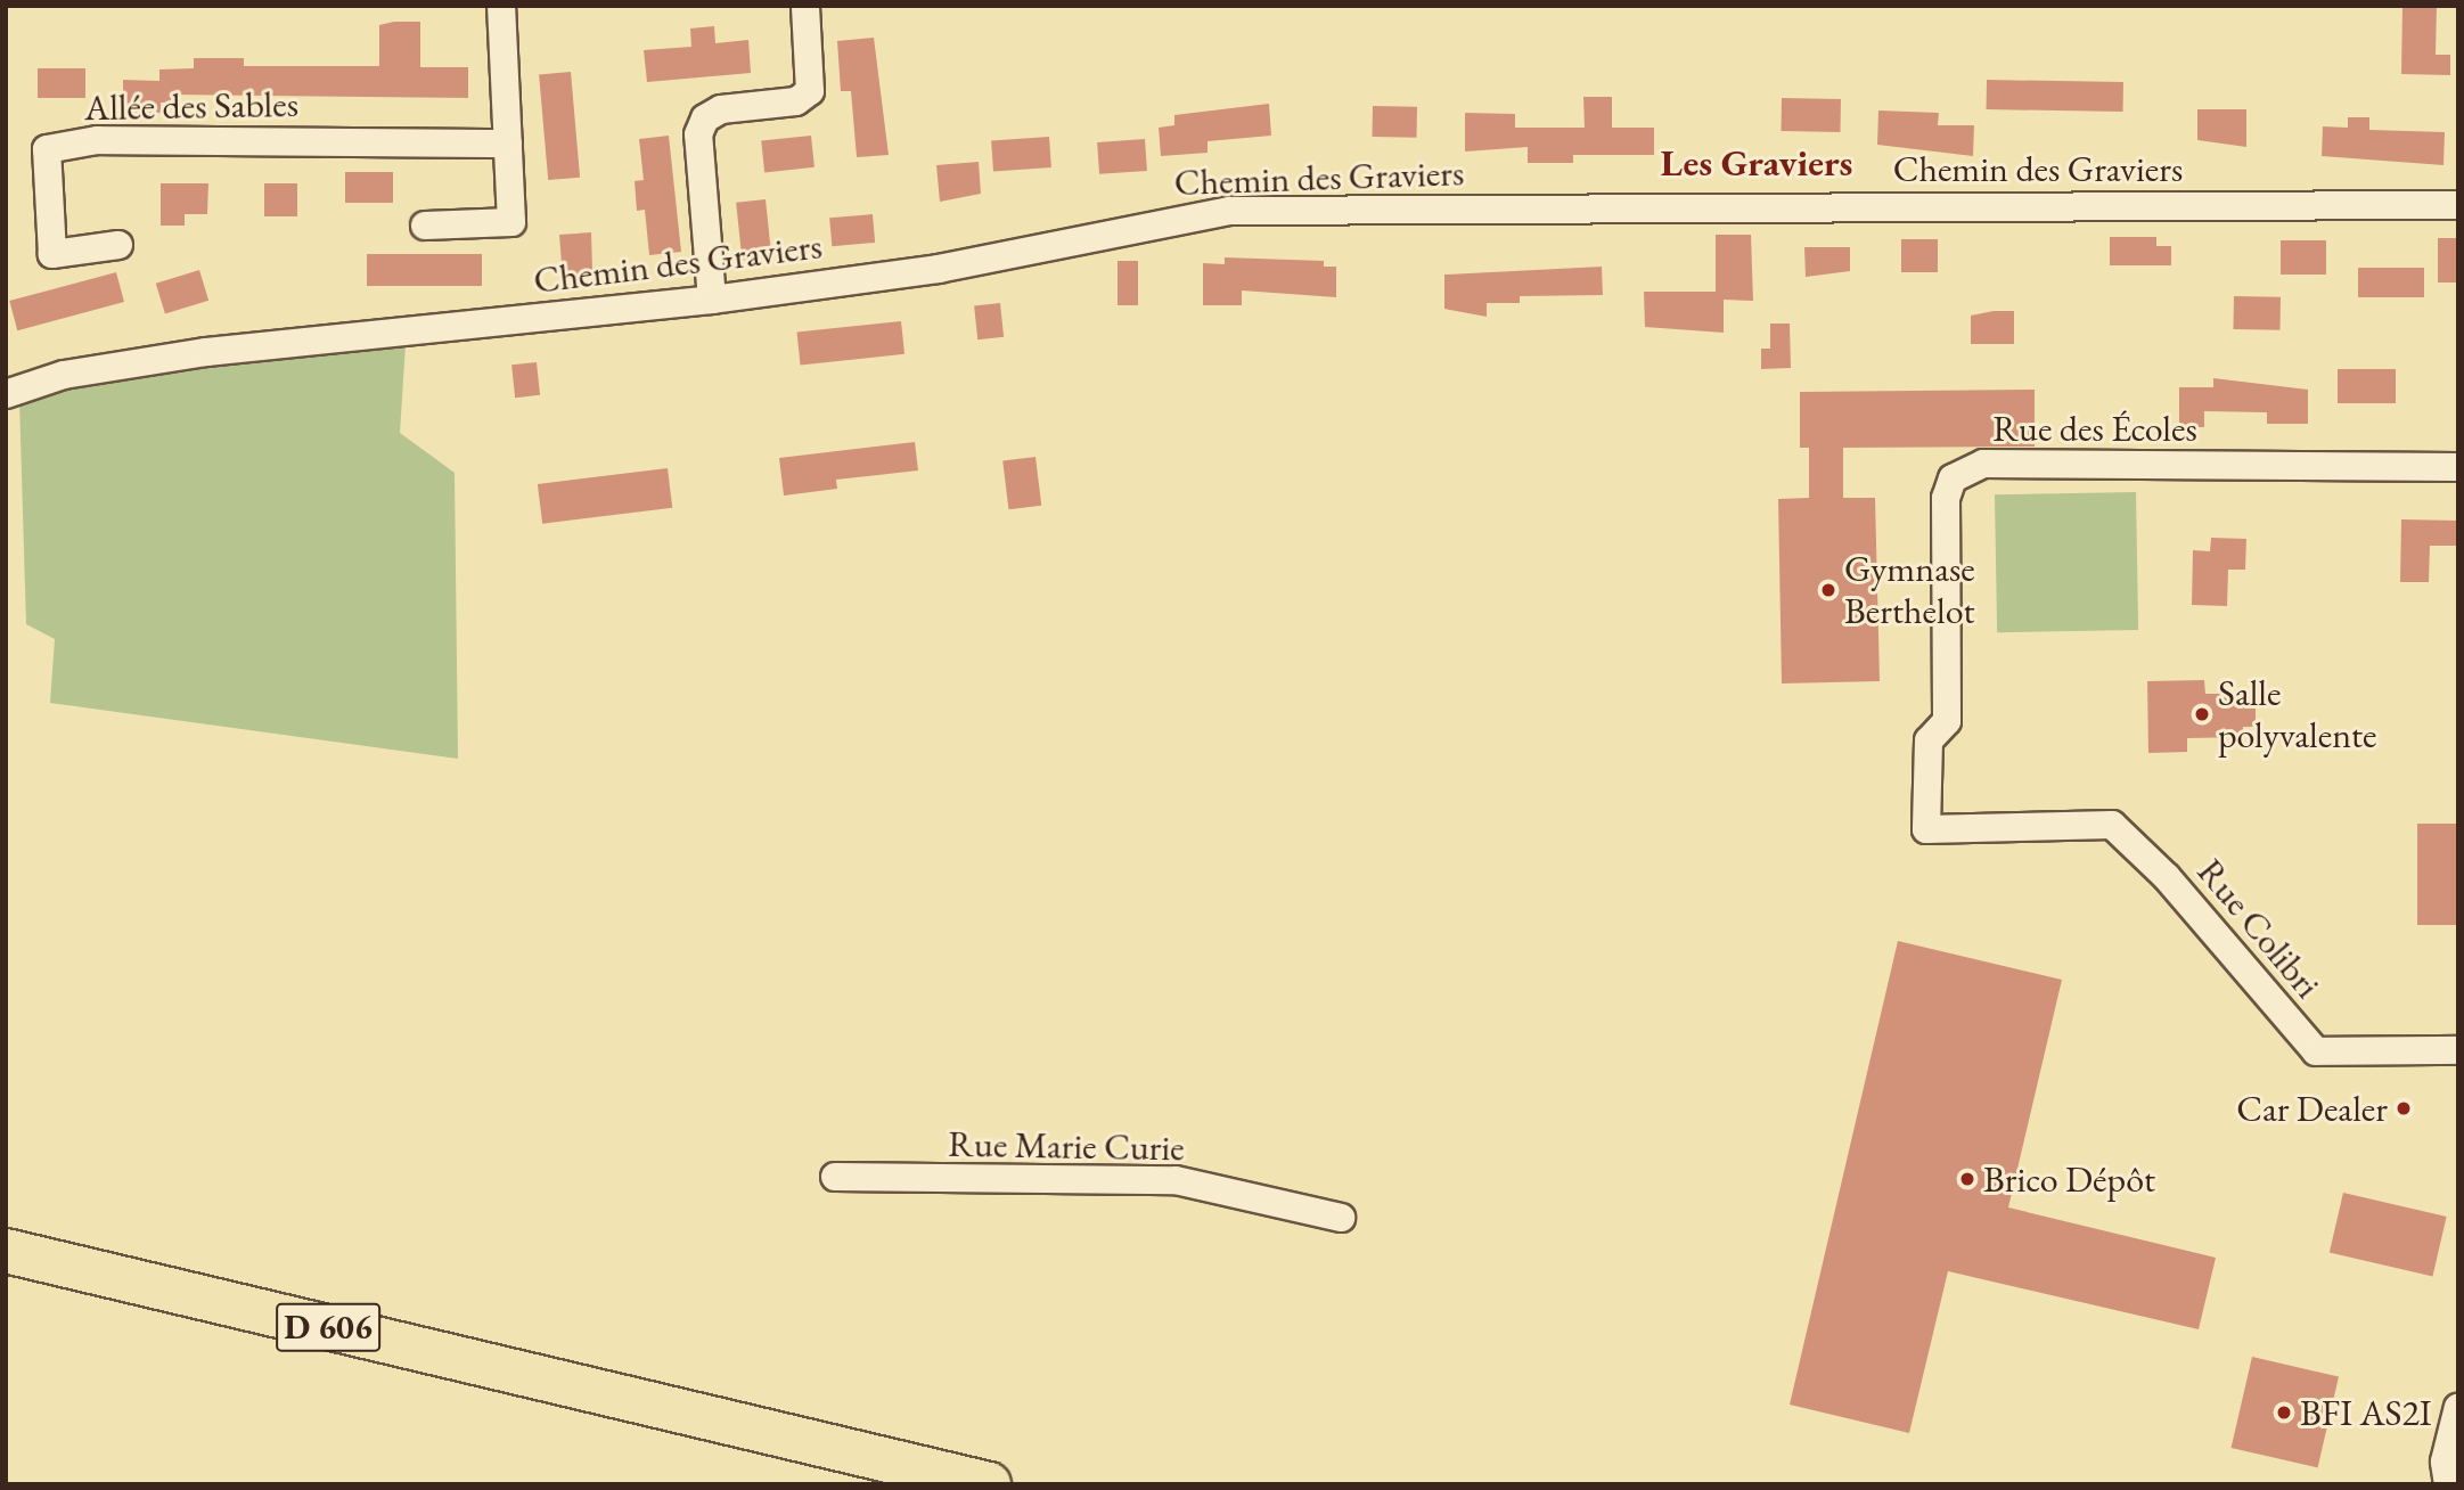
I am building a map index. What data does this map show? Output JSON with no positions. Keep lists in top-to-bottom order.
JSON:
{
  "streets": {
    "main road": ["D 606"],
    "street": [
      "Allée des Sables",
      "Chemin des Graviers",
      "Rue des Écoles",
      "Rue Colibri",
      "Rue Marie Curie"
    ]
  },
  "crossings": [
    ["Rue des Écoles", "Rue Colibri"]
  ],
  "districts": ["Les Graviers"],
  "places": [
    "Gymnase Berthelot",
    "Salle polyvalente",
    "Car Dealer",
    "Brico Dépôt",
    "BFI AS2I"
  ]
}
